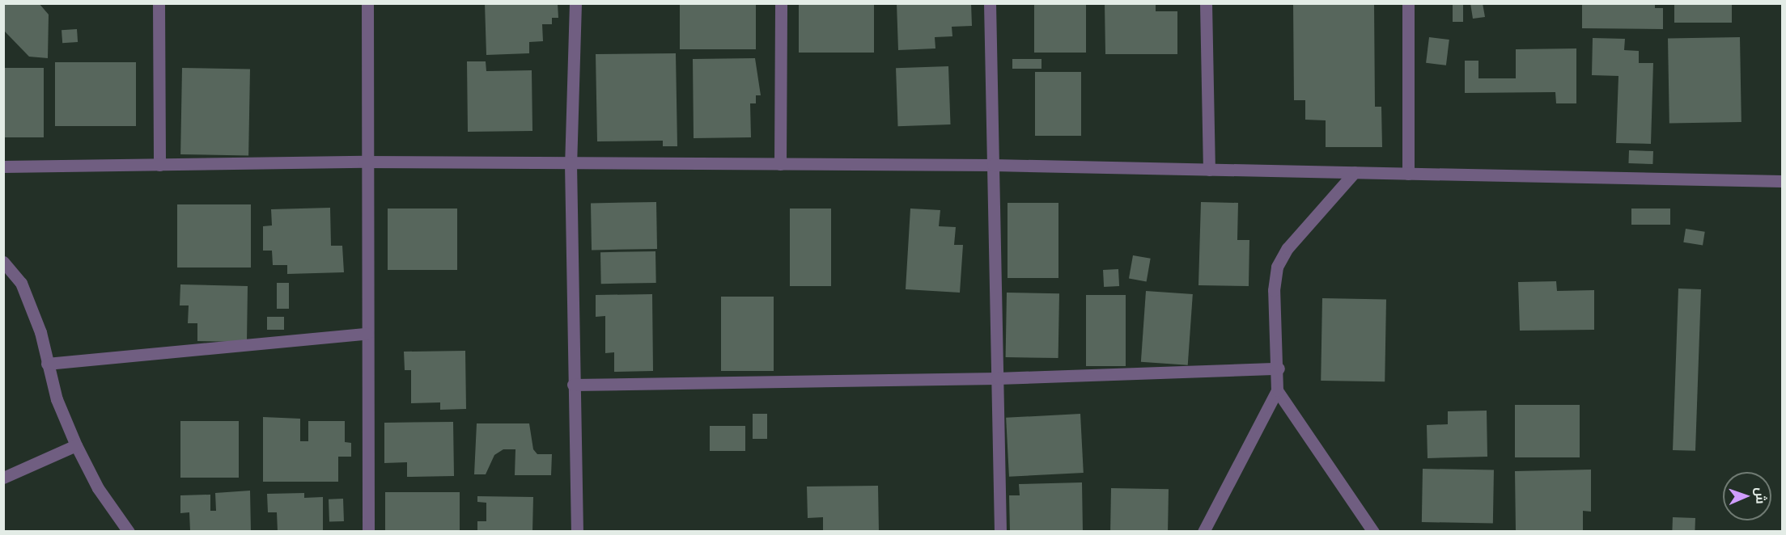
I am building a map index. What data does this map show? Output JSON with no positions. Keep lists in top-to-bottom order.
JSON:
{
  "north": "right"
}
